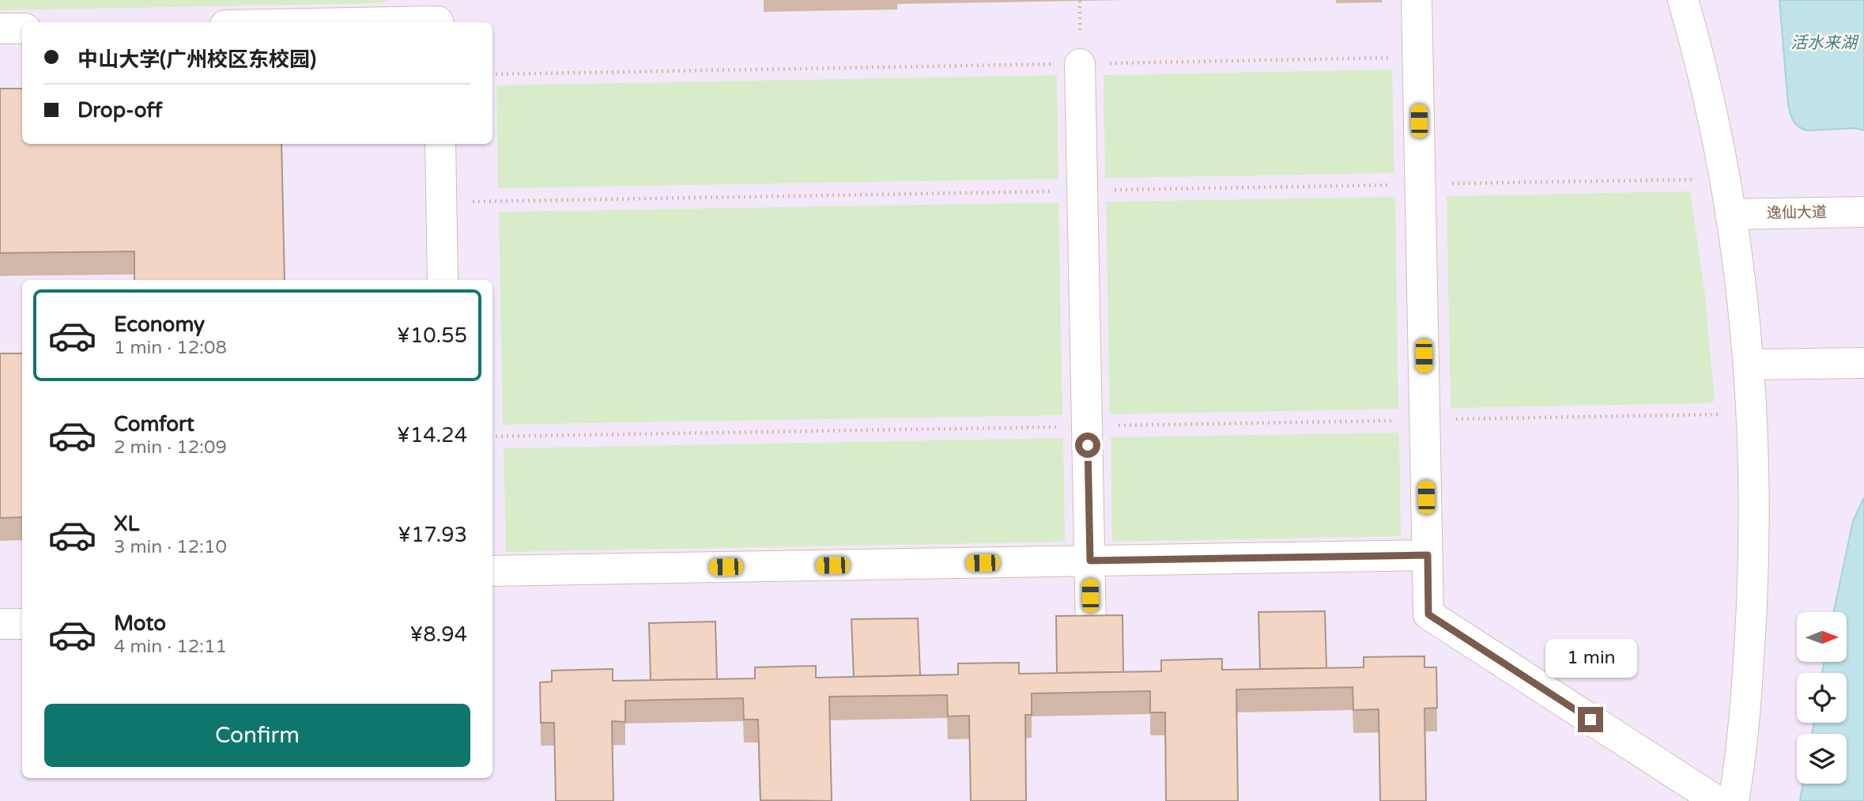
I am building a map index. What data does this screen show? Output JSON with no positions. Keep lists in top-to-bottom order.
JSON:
{
  "streets": {
    "lane": ["逸仙大道"]
  },
  "water": ["活水来湖"],
  "north": "right",
  "page": {
    "banner": ["中山大学(广州校区东校园)", "Drop-off"],
    "list": [
      {
        "name": "Economy",
        "note": "1 min · 12:08",
        "value": "¥10.55"
      },
      {
        "name": "Comfort",
        "note": "2 min · 12:09",
        "value": "¥14.24"
      },
      {
        "name": "XL",
        "note": "3 min · 12:10",
        "value": "¥17.93"
      },
      {
        "name": "Moto",
        "note": "4 min · 12:11",
        "value": "¥8.94"
      }
    ],
    "bubble": "1 min",
    "buttons": "Confirm"
  }
}
